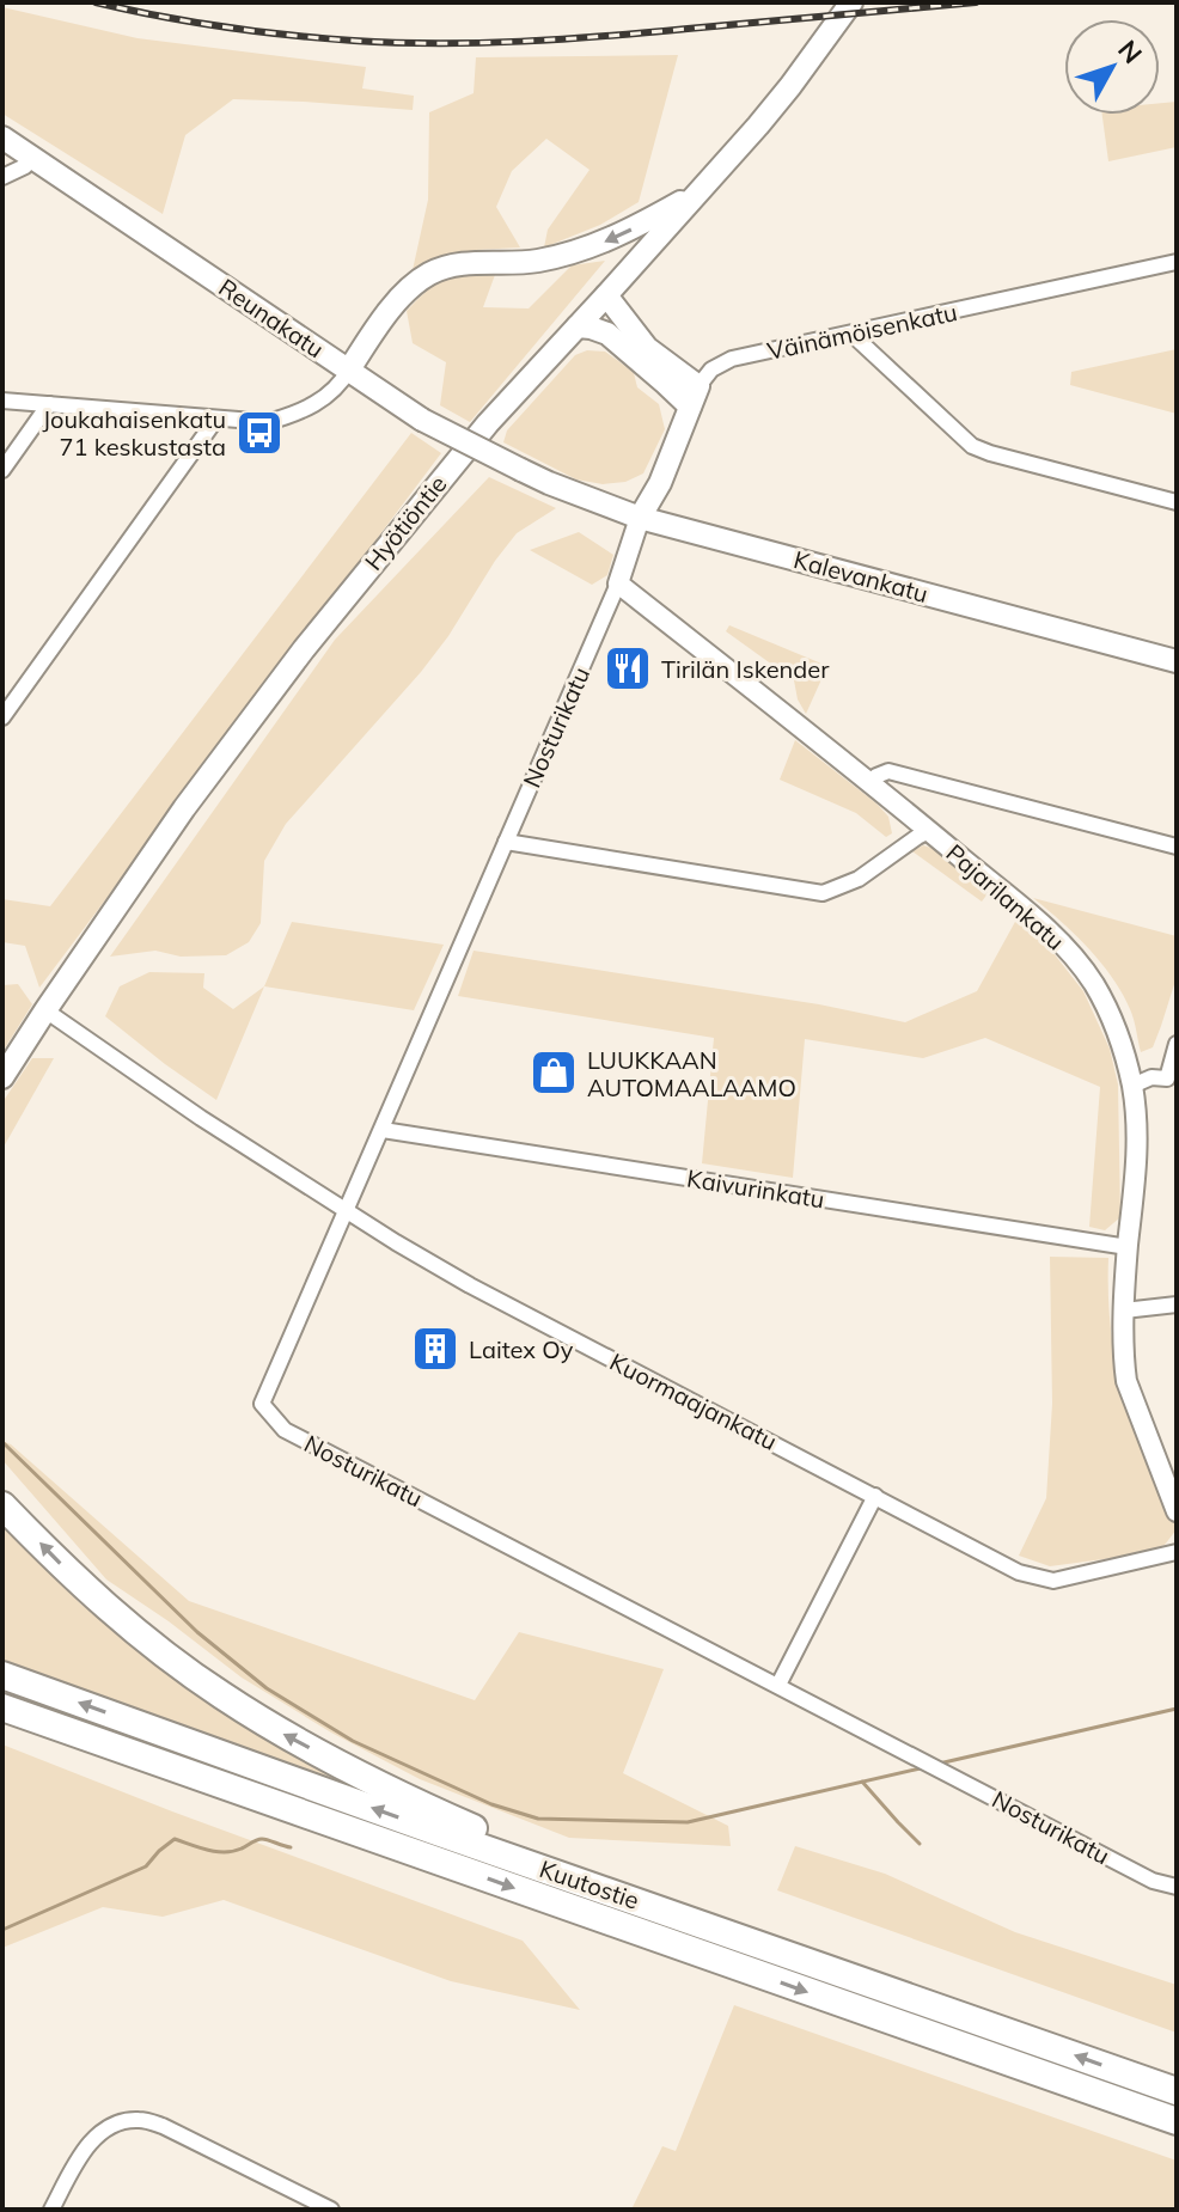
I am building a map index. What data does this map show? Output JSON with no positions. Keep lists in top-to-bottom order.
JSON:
{
  "streets": {
    "highway": ["Kuutostie"],
    "main road": ["Reunakatu", "Hyötiöntie", "Kalevankatu"],
    "street": [
      "Väinämöisenkatu",
      "Nosturikatu",
      "Pajarilankatu",
      "Kaivurinkatu",
      "Kuormaajankatu"
    ]
  },
  "crossings": [
    ["Reunakatu", "Kalevankatu"],
    ["Hyötiöntie", "Kuormaajankatu"],
    ["Kalevankatu", "Nosturikatu"],
    ["Nosturikatu", "Pajarilankatu"],
    ["Nosturikatu", "Kaivurinkatu"],
    ["Nosturikatu", "Kuormaajankatu"],
    ["Pajarilankatu", "Kaivurinkatu"]
  ],
  "places": {
    "bus stop": ["Joukahaisenkatu 71 keskustasta"],
    "restaurant": ["Tirilän Iskender"],
    "shop": ["LUUKKAAN AUTOMAALAAMO"],
    "building": ["Laitex Oy"]
  },
  "north": "top right"
}
